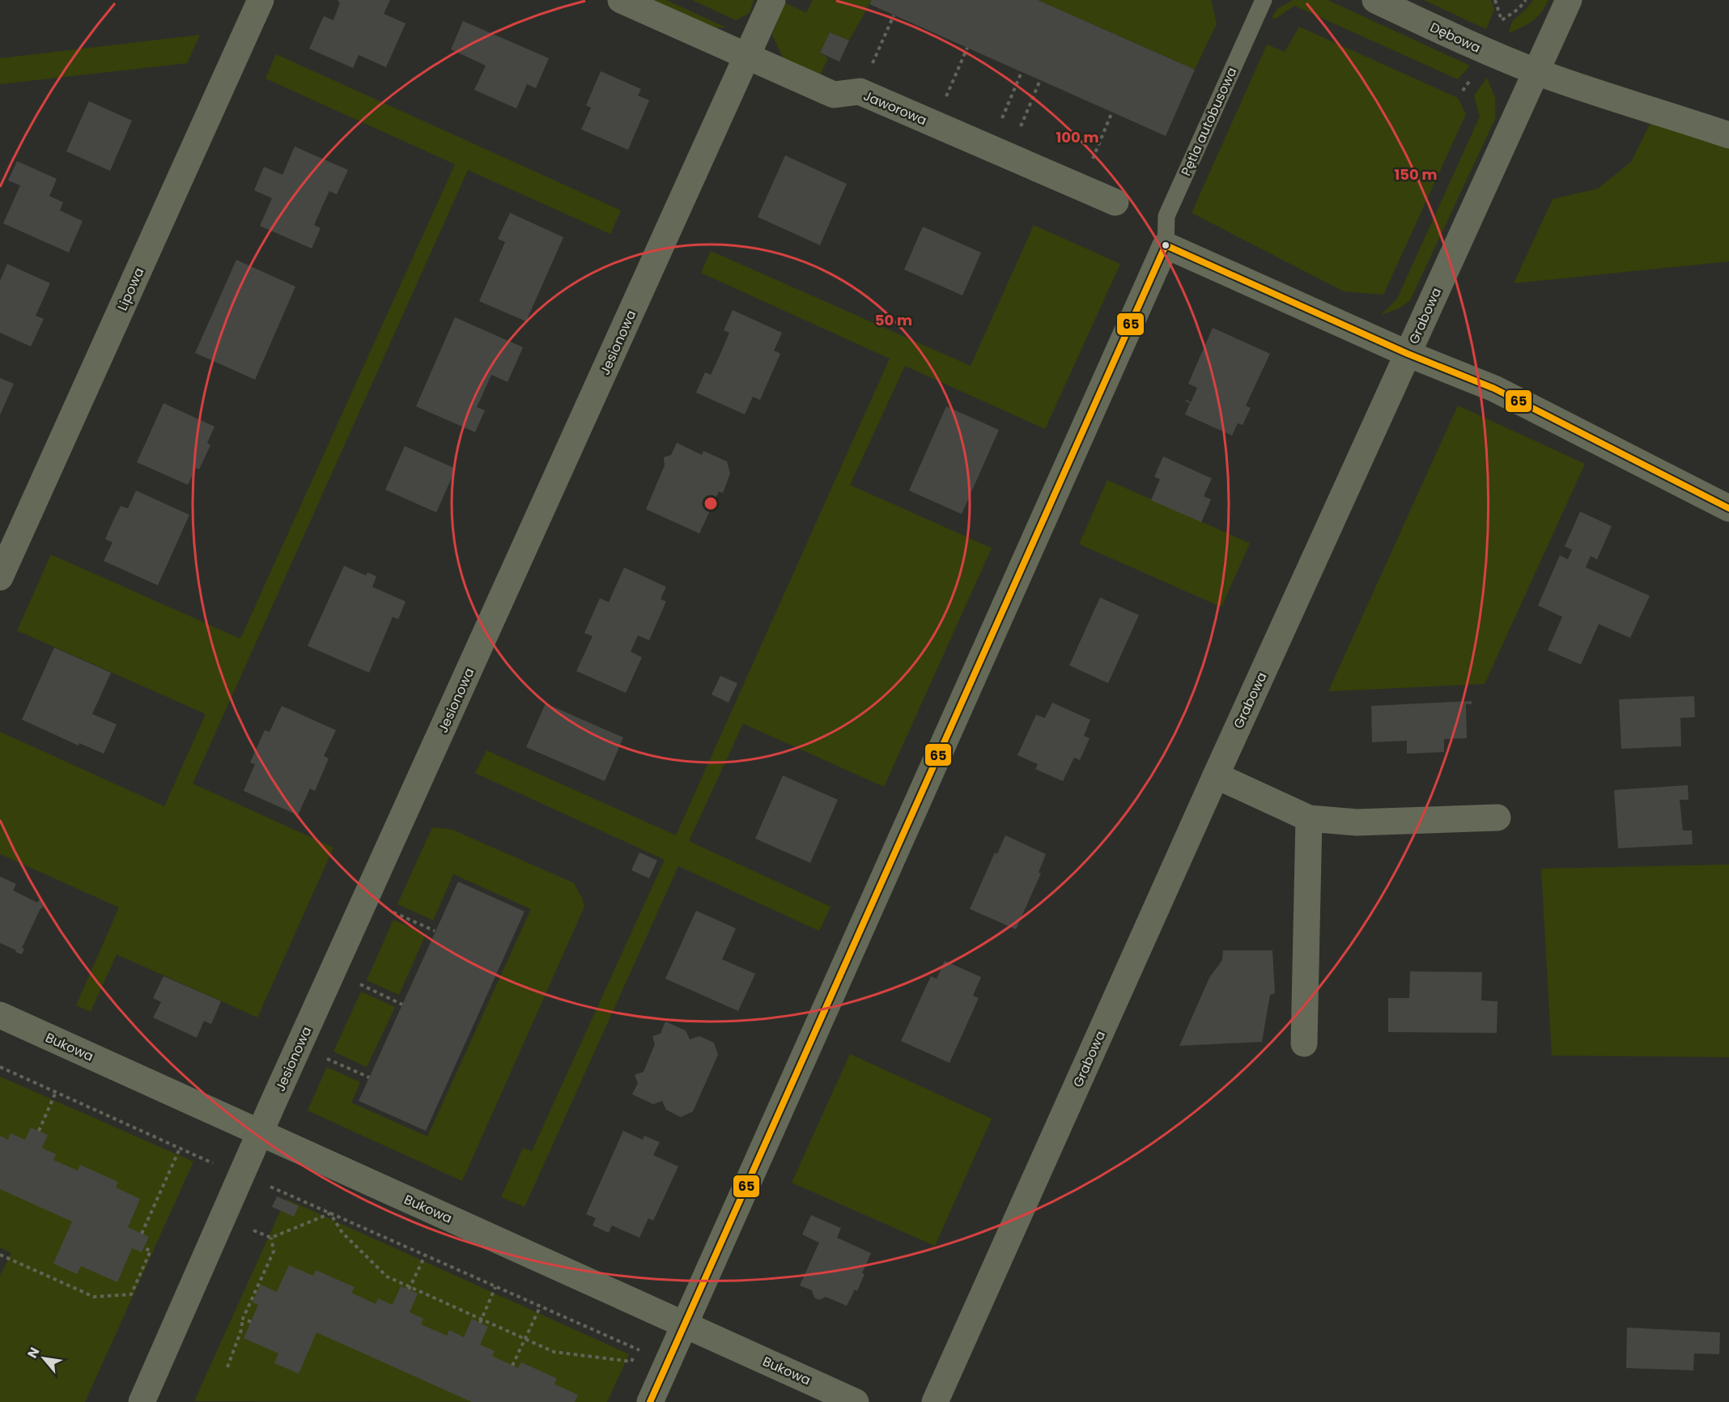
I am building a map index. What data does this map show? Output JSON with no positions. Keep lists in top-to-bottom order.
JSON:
{
  "streets": {
    "street": [
      "Dębowa",
      "Jaworowa",
      "Lipowa",
      "Grabowa",
      "Jesionowa",
      "Bukowa"
    ],
    "lane": ["Pętla autobusowa"]
  },
  "crossings": [
    ["Dębowa", "Grabowa"],
    ["Jaworowa", "Jesionowa"],
    ["Jesionowa", "Bukowa"]
  ],
  "lines": ["transit line 65"],
  "north": "top left",
  "rings": ["100 m", "150 m", "50 m"]
}
